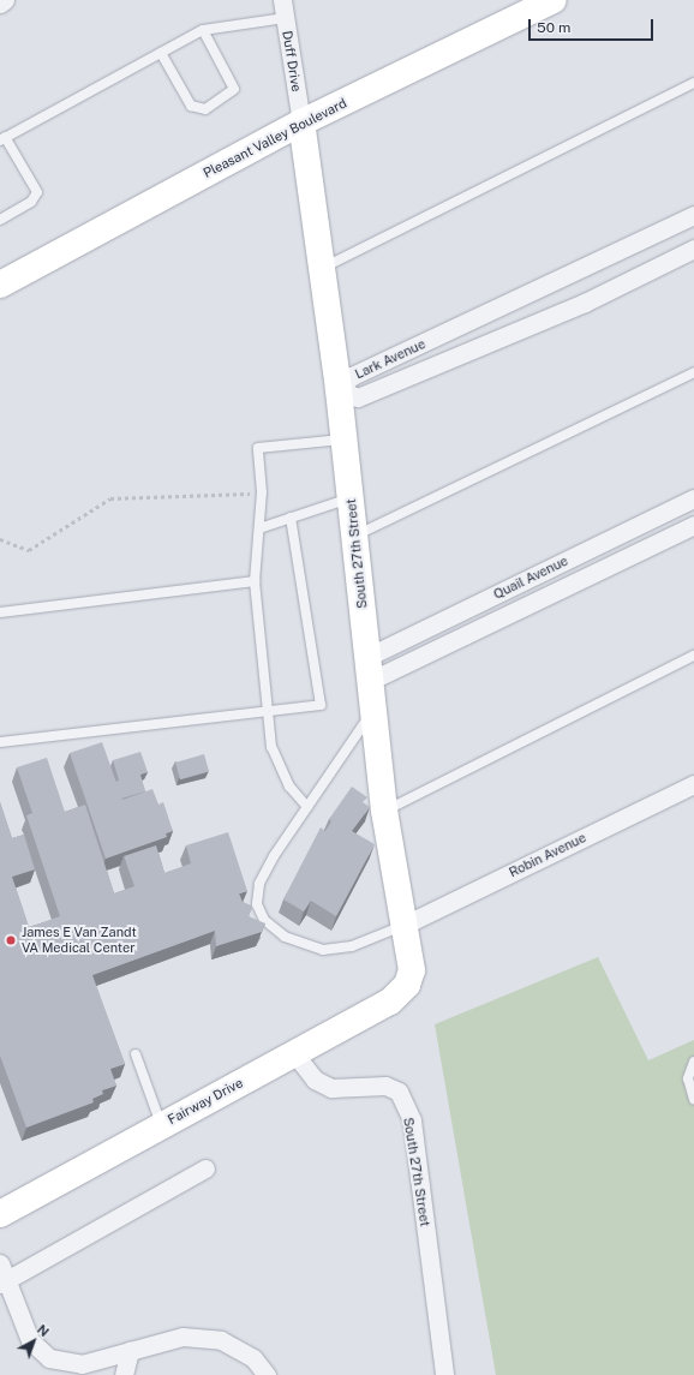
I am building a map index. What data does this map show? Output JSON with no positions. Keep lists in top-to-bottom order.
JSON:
{
  "streets": {
    "street": [
      "Duff Drive",
      "Pleasant Valley Boulevard",
      "Lark Avenue",
      "South 27th Street",
      "Quail Avenue",
      "Robin Avenue",
      "Fairway Drive"
    ]
  },
  "crossings": [
    ["Duff Drive", "Pleasant Valley Boulevard"],
    ["Duff Drive", "South 27th Street"],
    ["Pleasant Valley Boulevard", "South 27th Street"],
    ["Lark Avenue", "South 27th Street"],
    ["South 27th Street", "Quail Avenue"],
    ["South 27th Street", "Robin Avenue"],
    ["South 27th Street", "Fairway Drive"]
  ],
  "places": ["James E Van Zandt VA Medical Center"],
  "scale_bar": "50 m",
  "north": "top right"
}
